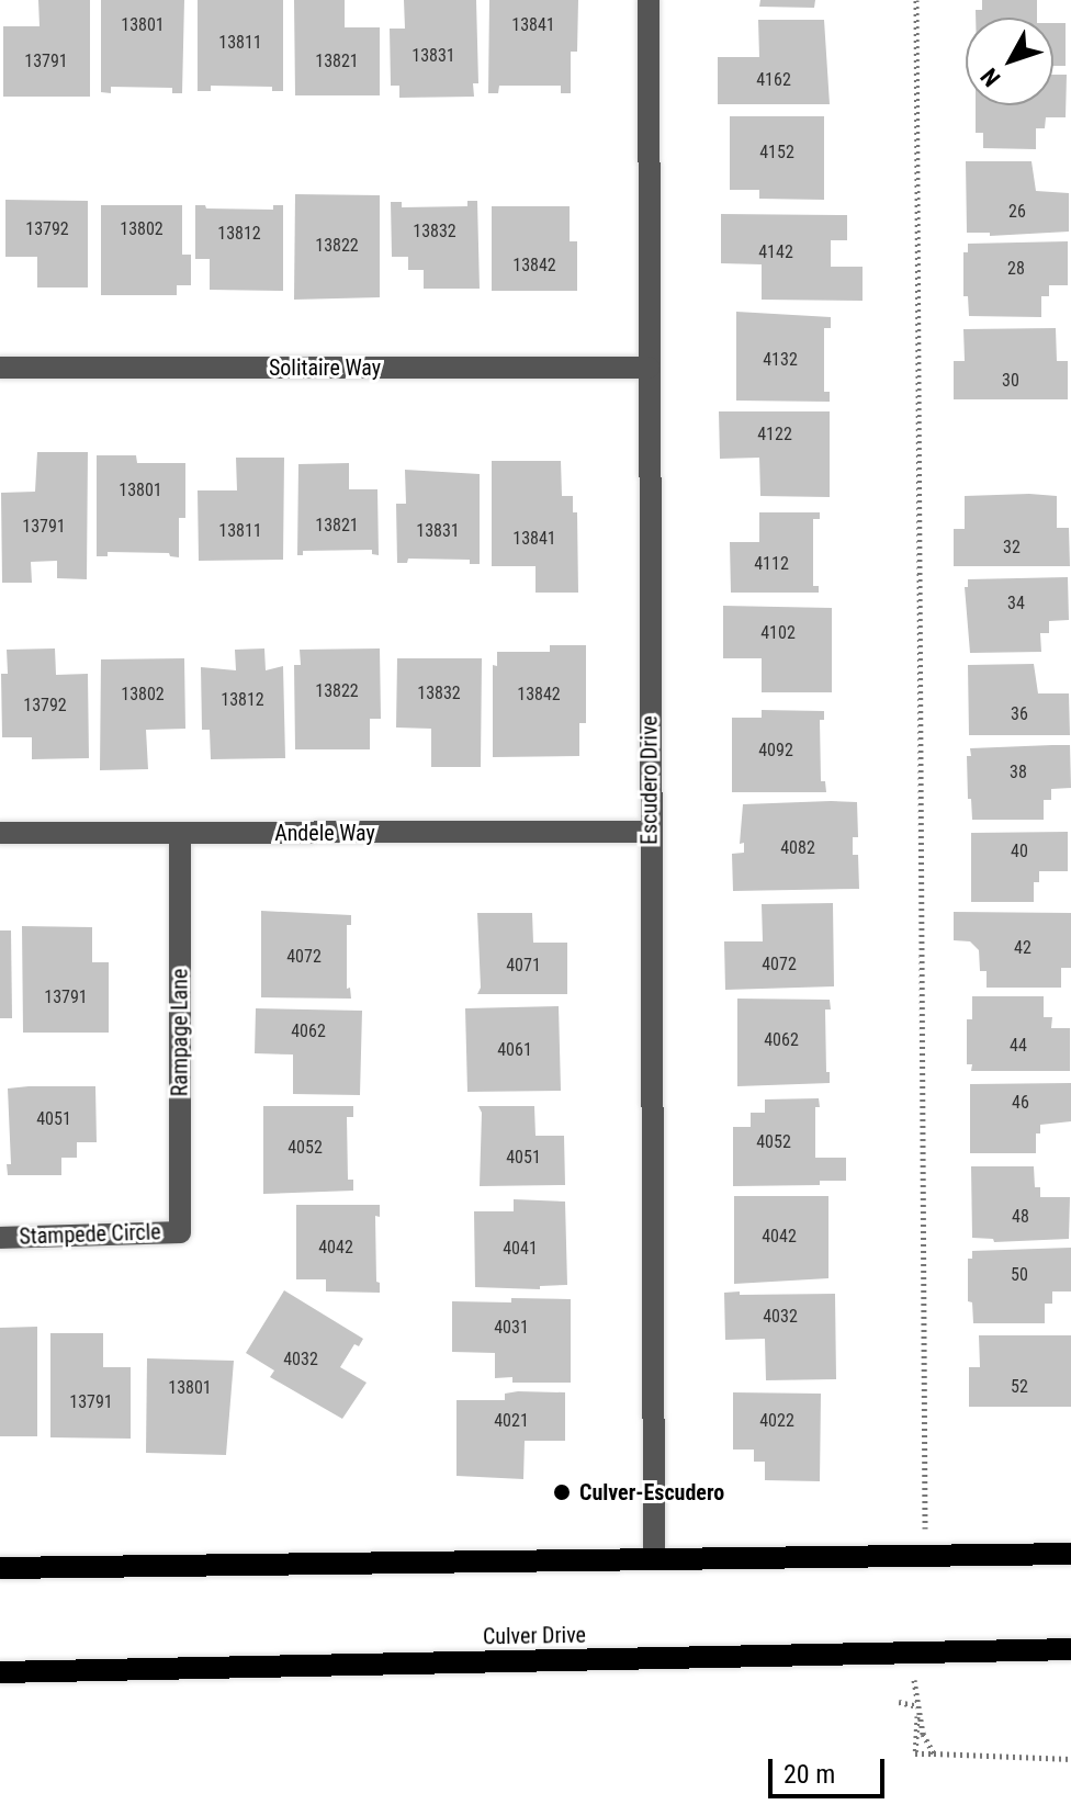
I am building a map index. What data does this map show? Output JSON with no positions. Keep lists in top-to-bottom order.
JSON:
{
  "streets": {
    "main road": ["Culver Drive"],
    "street": [
      "Solitaire Way",
      "Escudero Drive",
      "Andele Way",
      "Rampage Lane",
      "Stampede Circle"
    ]
  },
  "crossings": [
    ["Solitaire Way", "Escudero Drive"],
    ["Escudero Drive", "Andele Way"],
    ["Andele Way", "Rampage Lane"],
    ["Rampage Lane", "Stampede Circle"]
  ],
  "places": ["Culver-Escudero"],
  "house_numbers": [
    "13801",
    "13841",
    "13811",
    "13831",
    "13791",
    "13821",
    "4162",
    "4152",
    "26",
    "13792",
    "13802",
    "13832",
    "13812",
    "13822",
    "4142",
    "13842",
    "28",
    "4132",
    "30",
    "4122",
    "13801",
    "13821",
    "13791",
    "13811",
    "13831",
    "13841",
    "32",
    "4112",
    "34",
    "4102",
    "13822",
    "13832",
    "13802",
    "13842",
    "13812",
    "13792",
    "36",
    "4092",
    "38",
    "4082",
    "40",
    "42",
    "4072",
    "4072",
    "4071",
    "13791",
    "4062",
    "4062",
    "44",
    "4061",
    "46",
    "4051",
    "4052",
    "4052",
    "4051",
    "48",
    "4042",
    "4042",
    "4041",
    "50",
    "4032",
    "4031",
    "4032",
    "52",
    "13801",
    "13791",
    "4021",
    "4022"
  ],
  "scale_bar": "20 m",
  "north": "bottom left"
}
